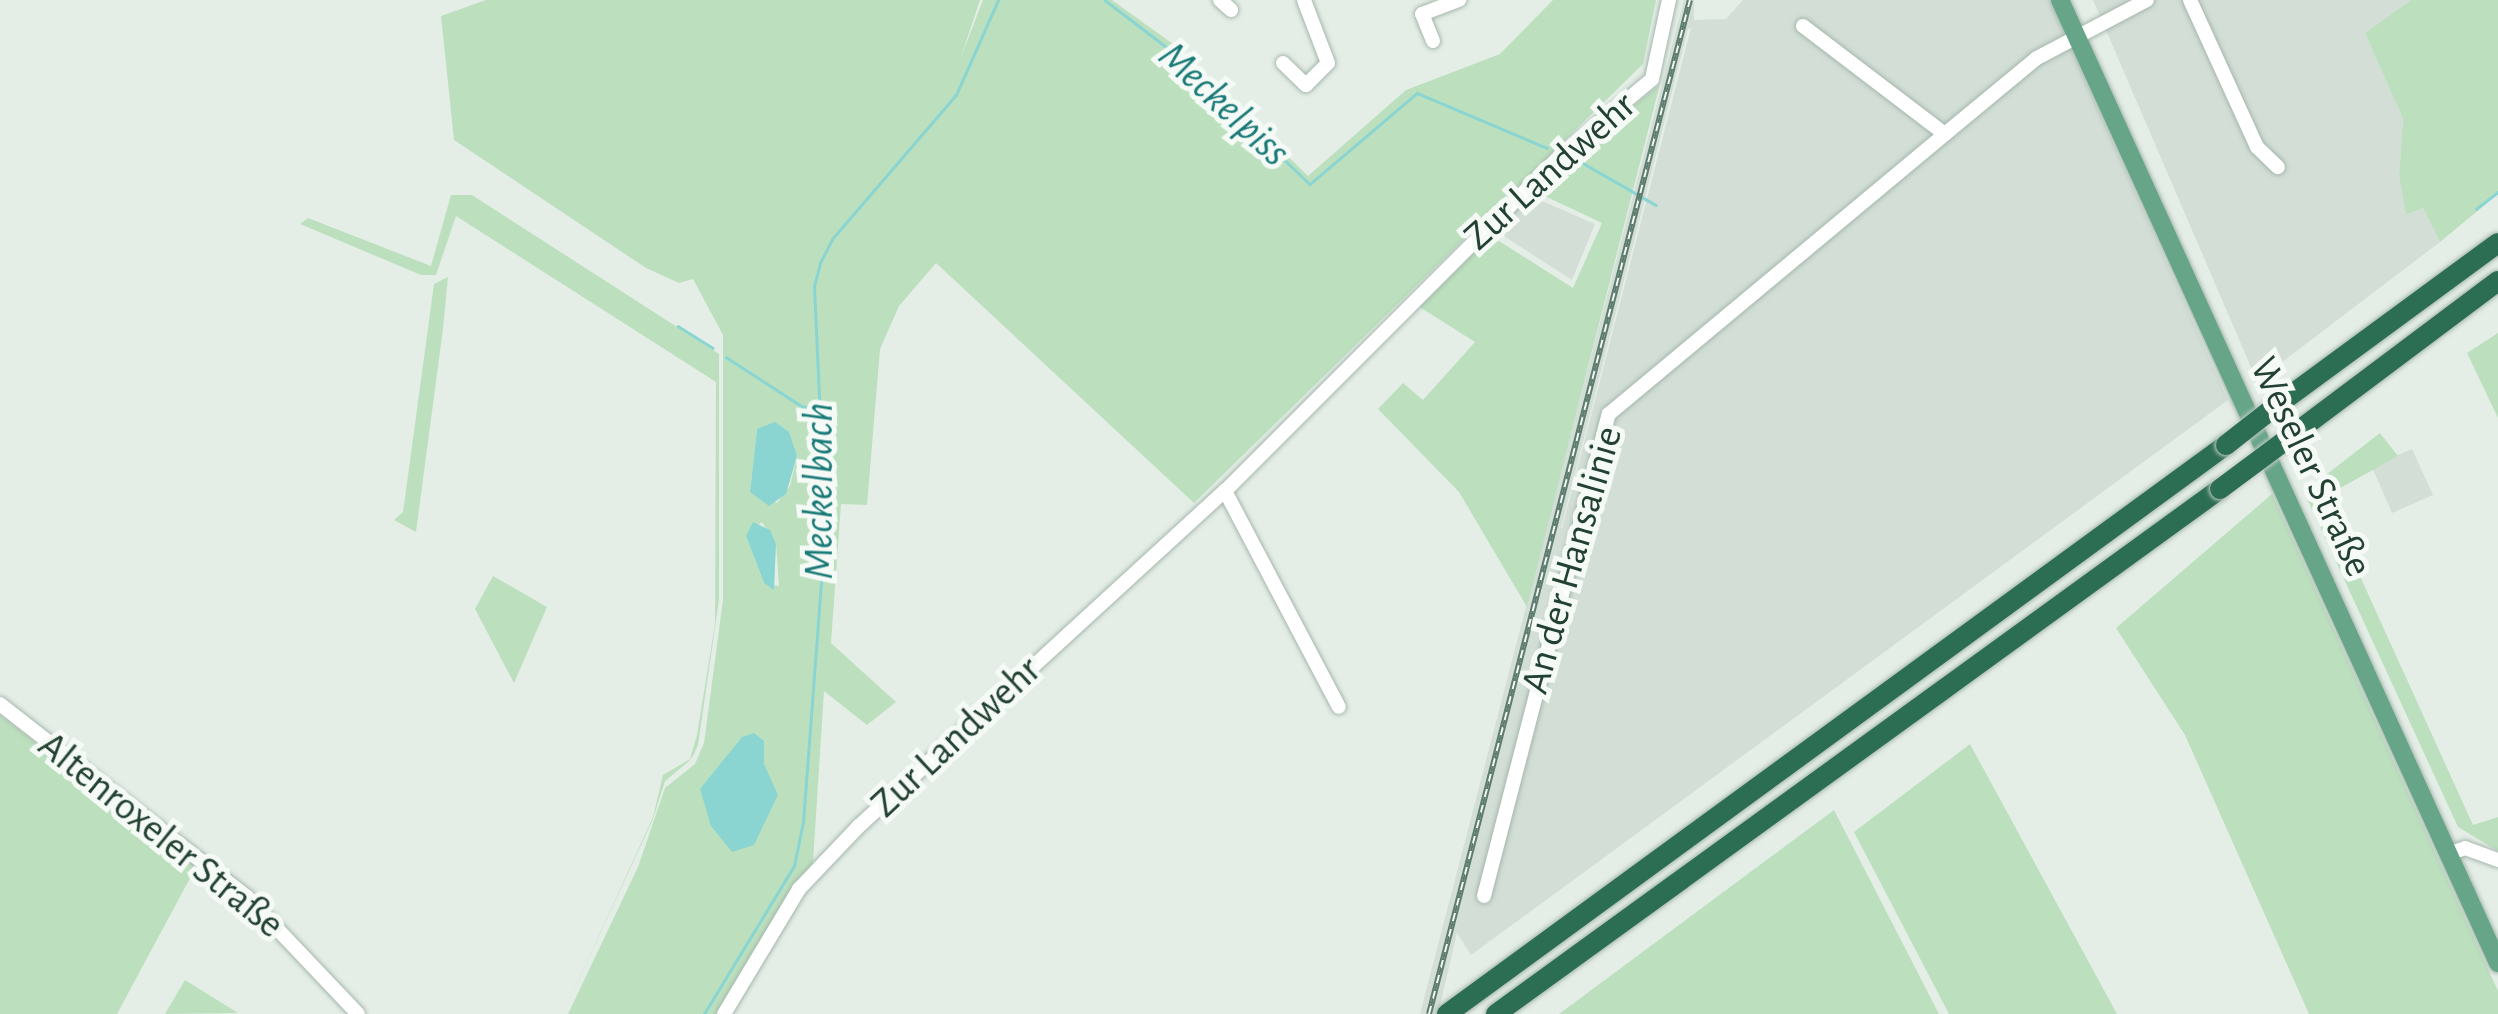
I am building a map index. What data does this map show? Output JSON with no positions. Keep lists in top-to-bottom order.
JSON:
{
  "streets": {
    "main road": ["Weseler Straße"],
    "street": ["Zur Landwehr", "An der Hansalinie", "Altenroxeler Straße"]
  },
  "crossings": [
    ["Weseler Straße", "An der Hansalinie"]
  ],
  "water": ["Meckelpiss", "Meckelbach"]
}
